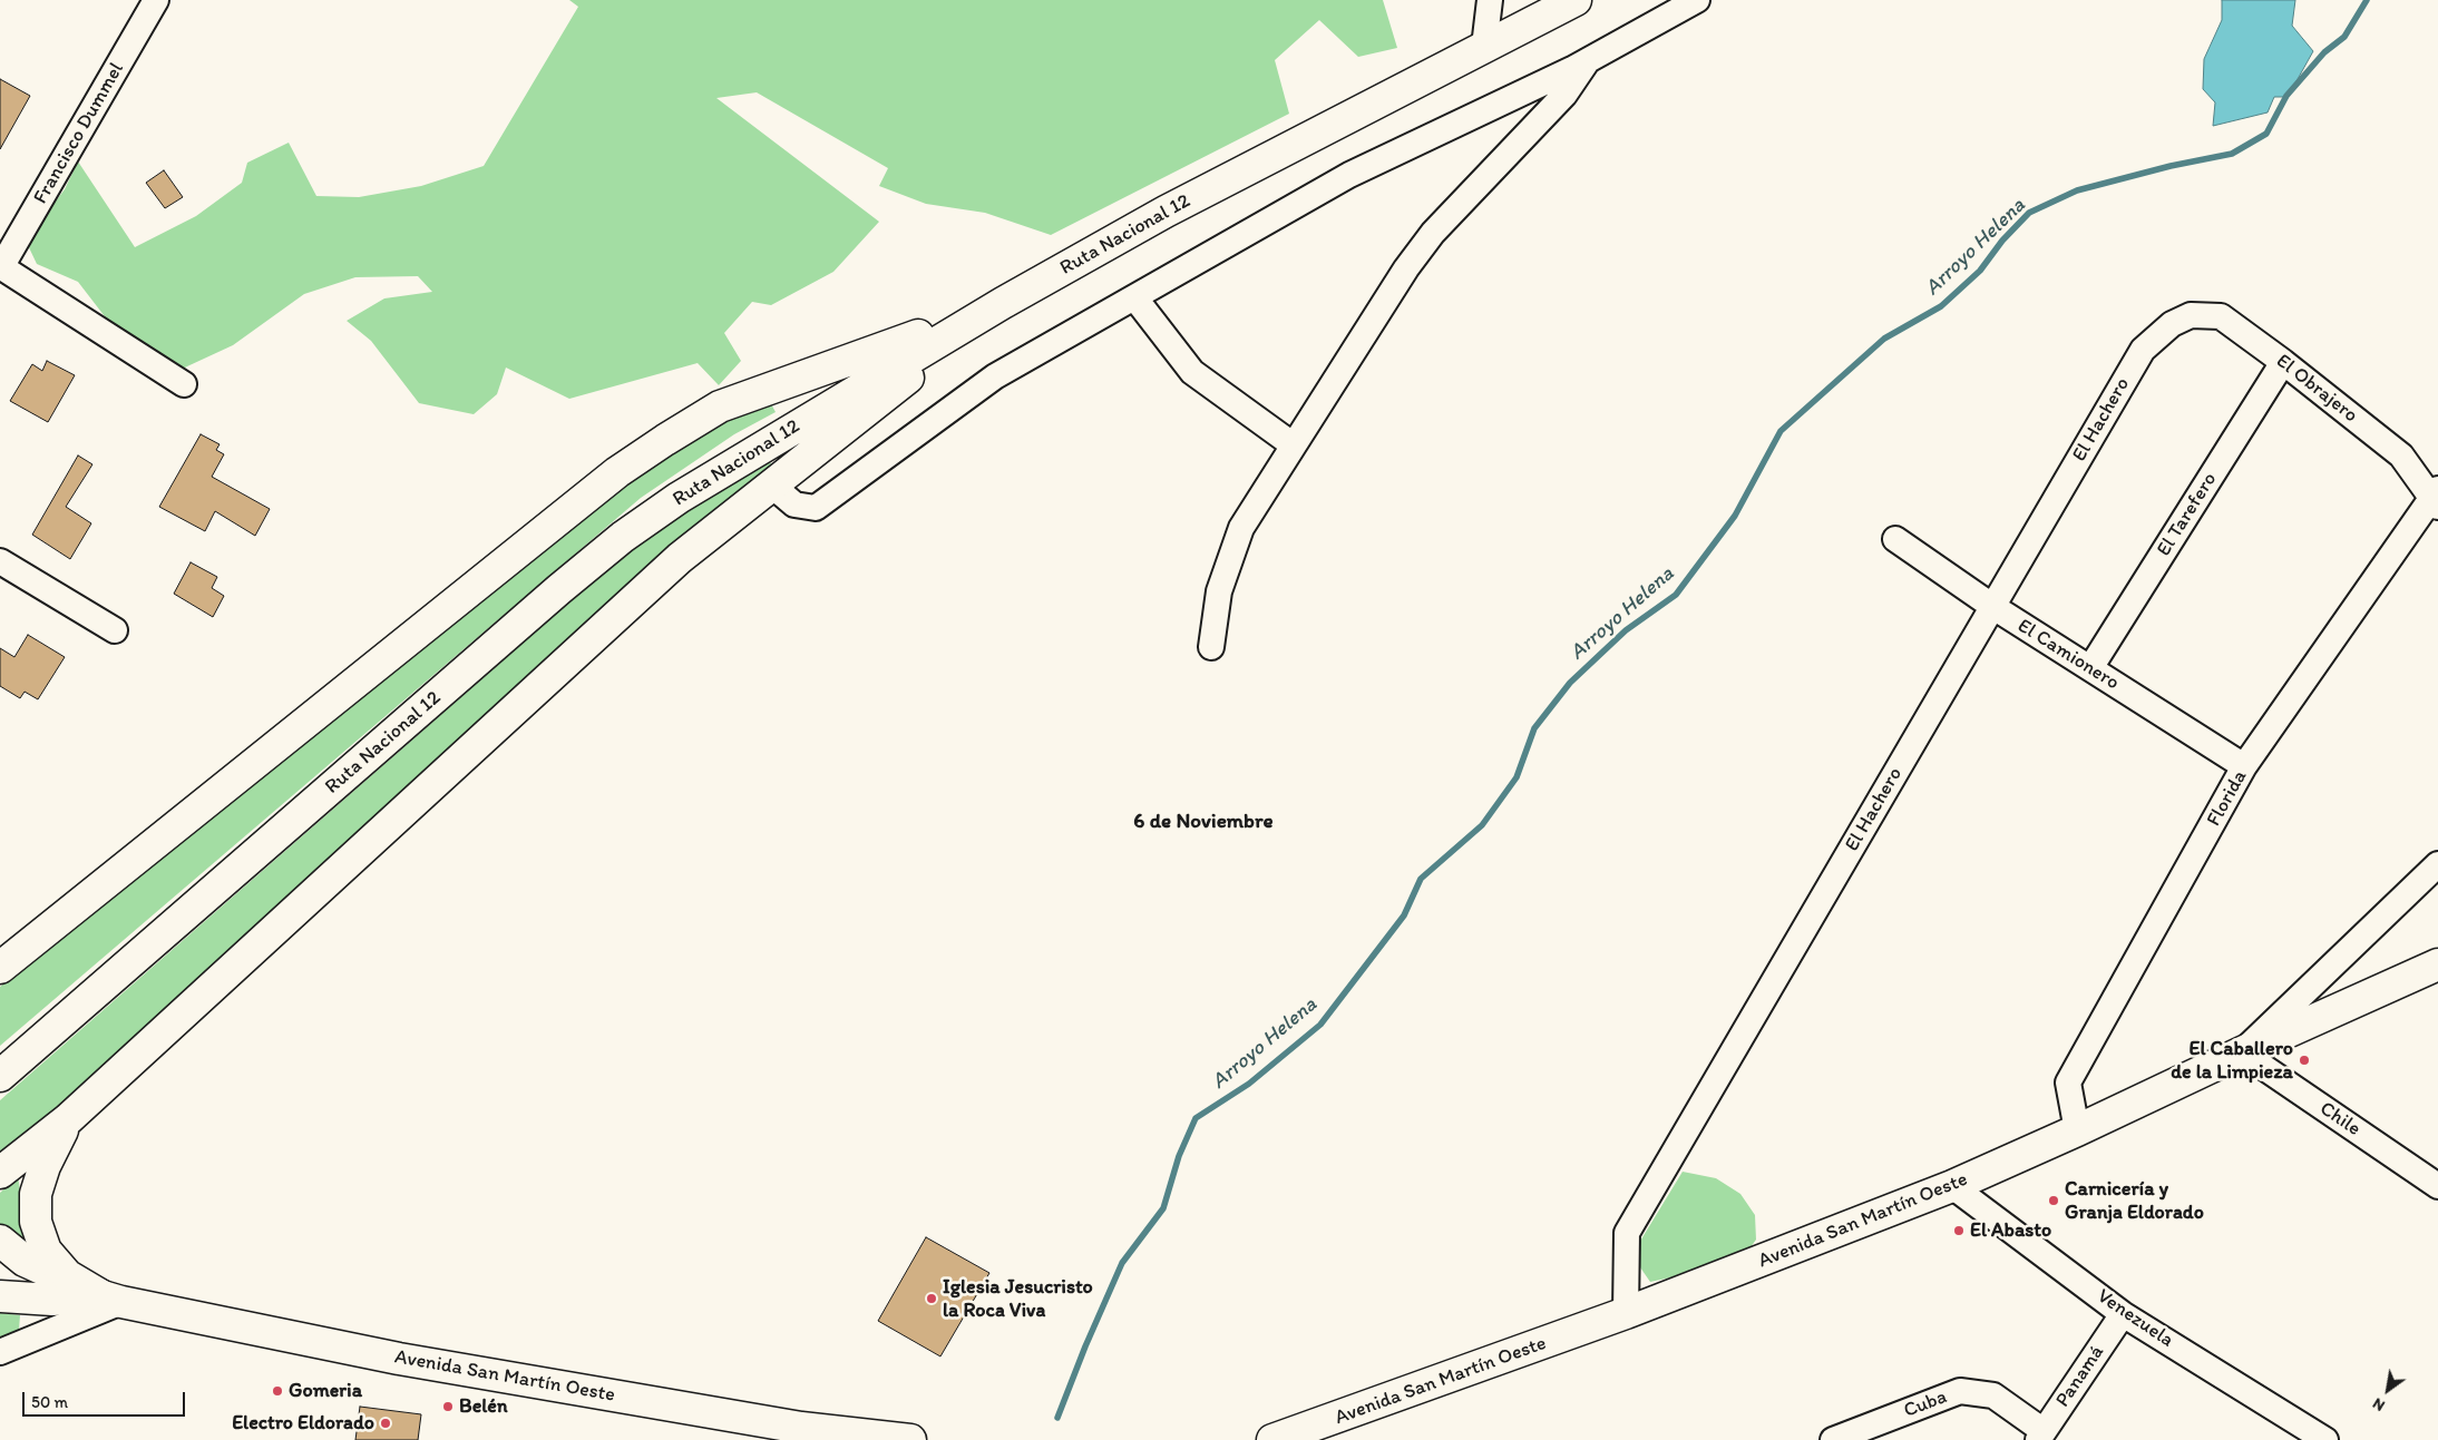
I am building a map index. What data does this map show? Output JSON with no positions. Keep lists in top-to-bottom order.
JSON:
{
  "streets": {
    "main road": ["Ruta Nacional 12", "Avenida San Martín Oeste"],
    "street": [
      "Francisco Dummel",
      "El Obrajero",
      "El Hachero",
      "El Tarefero",
      "El Camionero",
      "Florida",
      "Chile",
      "Venezuela",
      "Panamá",
      "Cuba"
    ]
  },
  "crossings": [
    ["El Obrajero", "El Hachero"],
    ["El Obrajero", "El Tarefero"],
    ["El Obrajero", "Florida"],
    ["El Hachero", "El Camionero"],
    ["El Hachero", "Avenida San Martín Oeste"],
    ["El Tarefero", "El Camionero"],
    ["El Camionero", "Florida"],
    ["Florida", "Avenida San Martín Oeste"],
    ["Chile", "Avenida San Martín Oeste"],
    ["Avenida San Martín Oeste", "Venezuela"],
    ["Venezuela", "Panamá"],
    ["Panamá", "Cuba"]
  ],
  "districts": ["6 de Noviembre"],
  "water": ["Arroyo Helena"],
  "places": [
    "El Caballero de la Limpieza",
    "Carnicería y Granja Eldorado",
    "El Abasto",
    "Iglesia Jesucristo la Roca Viva",
    "Gomeria",
    "Belén",
    "Electro Eldorado"
  ],
  "scale_bar": "50 m",
  "north": "bottom left"
}
